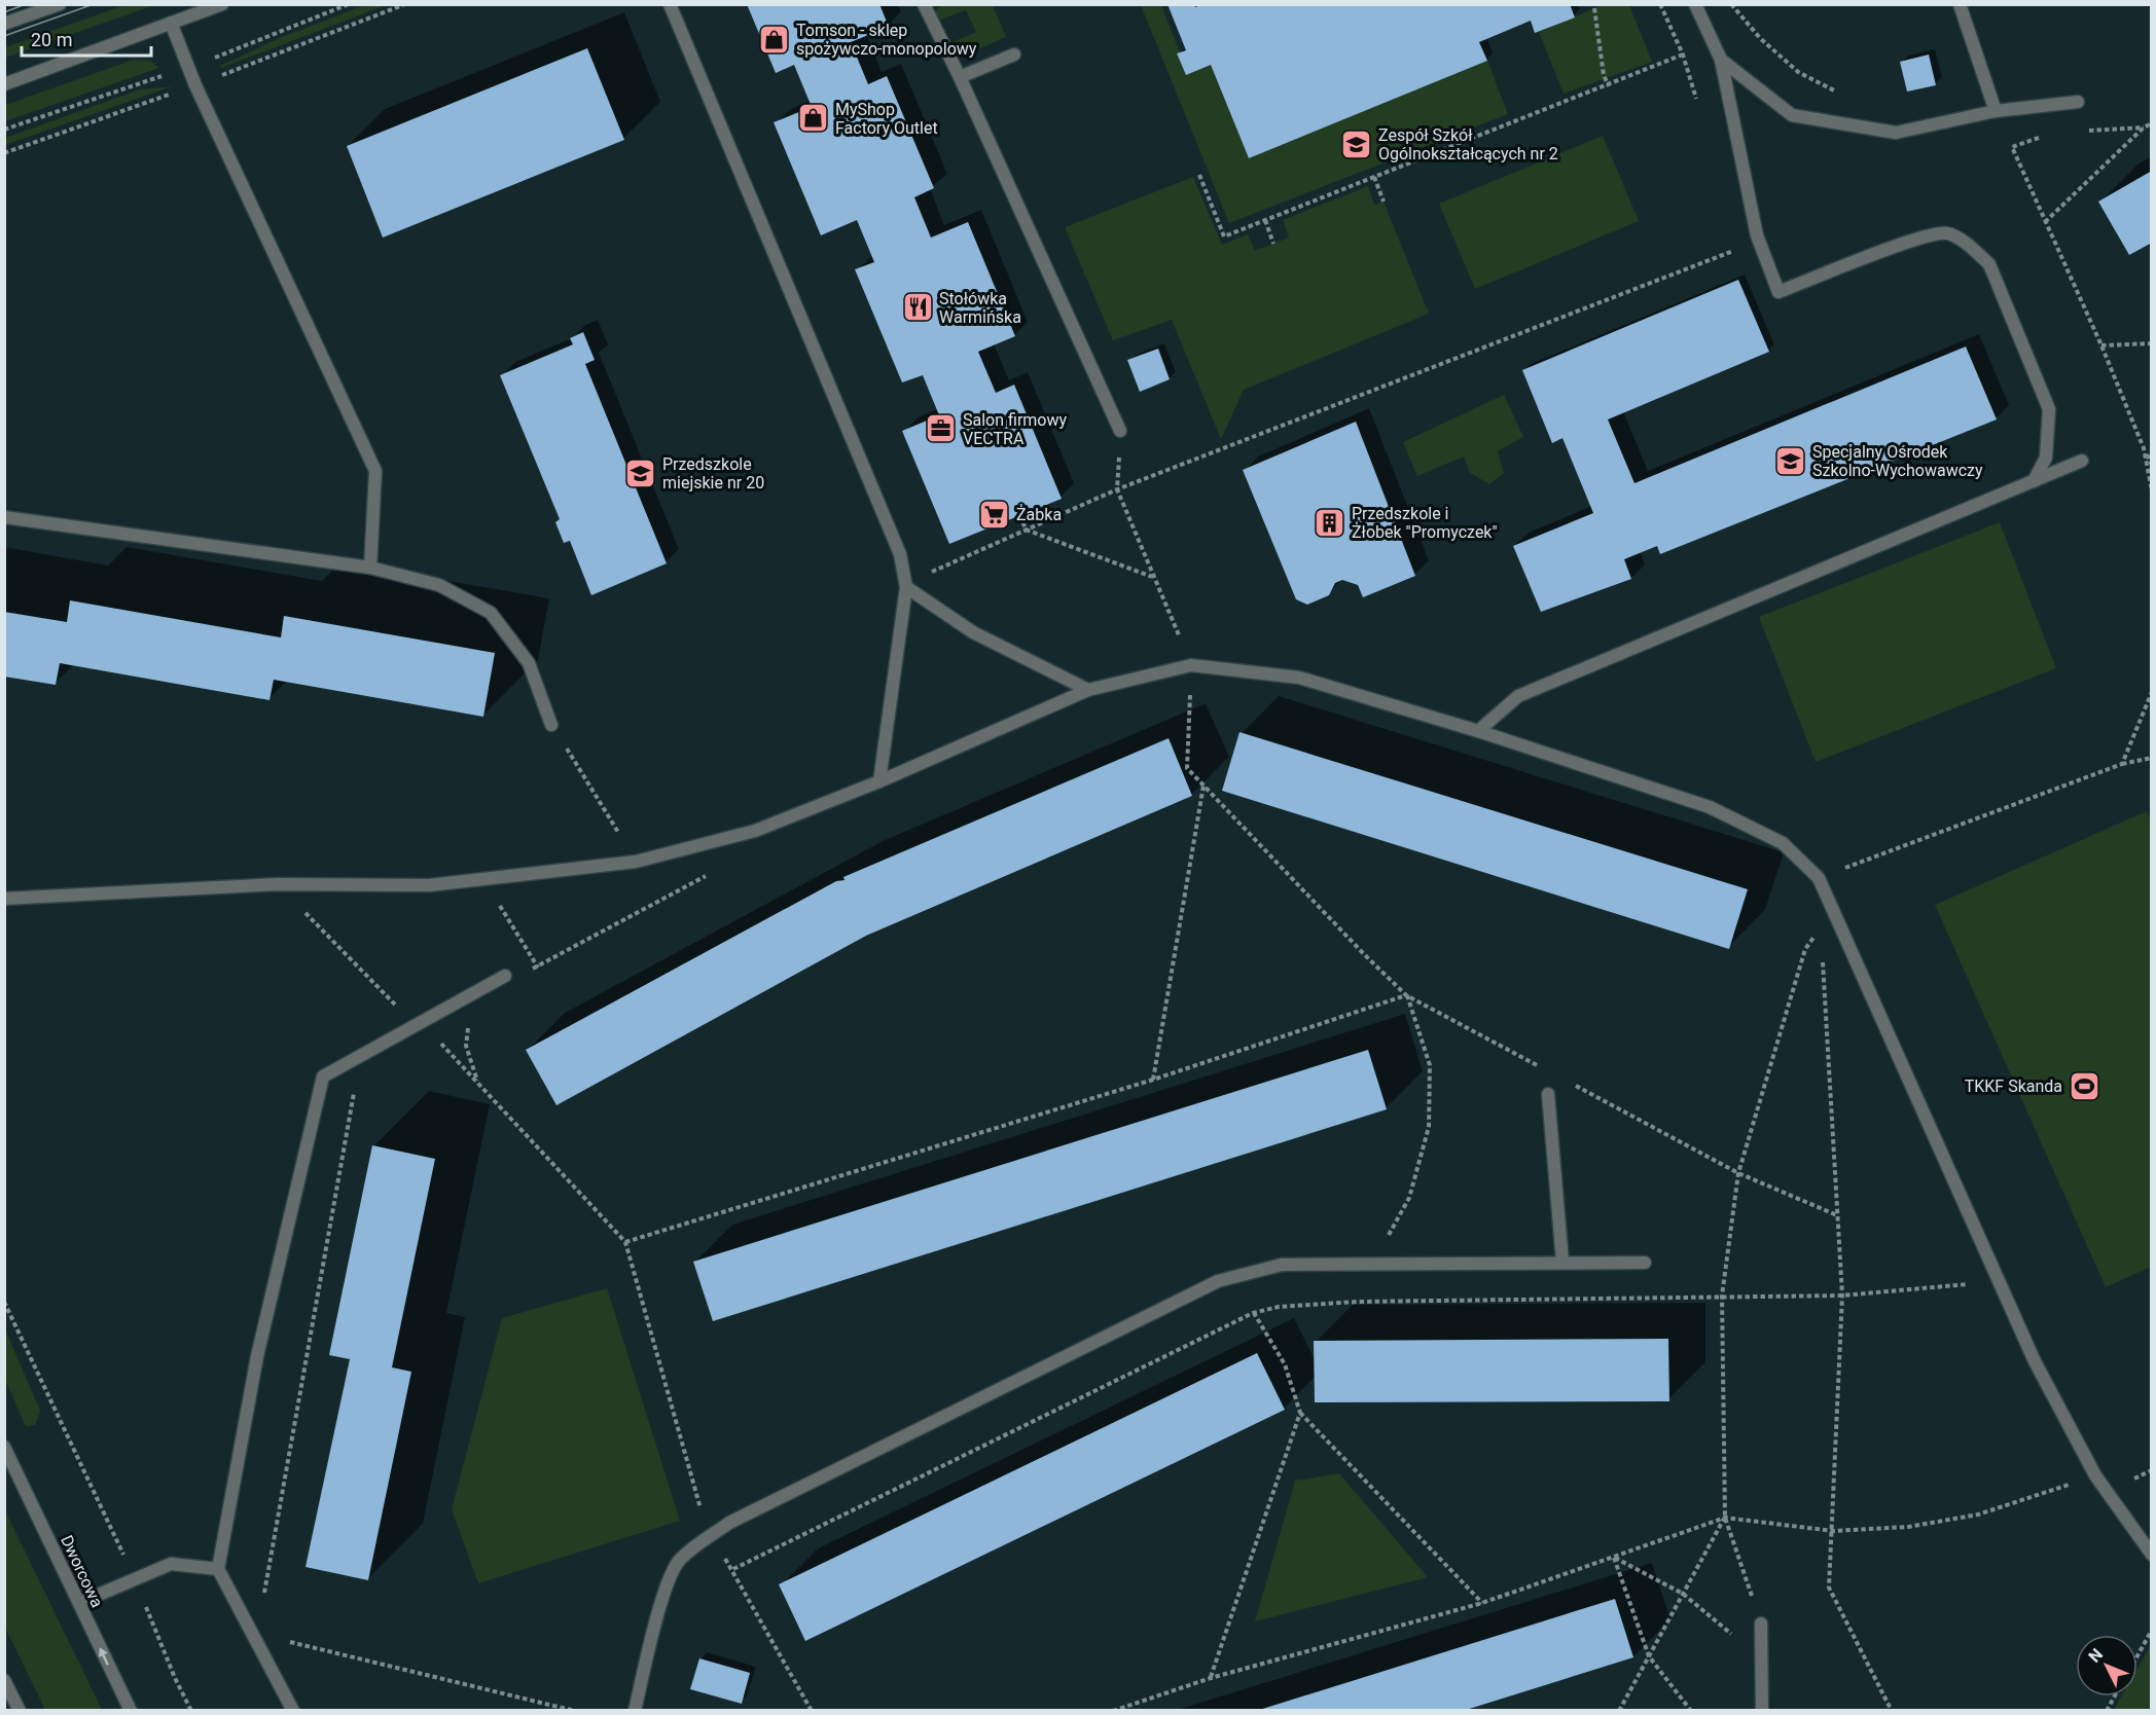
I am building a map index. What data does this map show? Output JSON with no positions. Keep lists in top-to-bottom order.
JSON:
{
  "streets": {
    "street": ["Dworcowa"]
  },
  "one_way": ["Dworcowa"],
  "places": {
    "shop": ["Tomson - sklep spożywczo-monopolowy", "MyShop Factory Outlet"],
    "school or university": ["Zespół Szkół Ogólnokształcących nr 2", "Specjalny Ośrodek Szkolno-Wychowawczy", "Przedszkole miejskie nr 20"],
    "restaurant": ["Stołówka Warmińska"],
    "office": ["Salon firmowy VECTRA"],
    "supermarket": ["Żabka"],
    "building": ["Przedszkole i Żłobek \"Promyczek\""],
    "sports": ["TKKF Skanda"]
  },
  "scale_bar": "20 m",
  "north": "top left"
}
